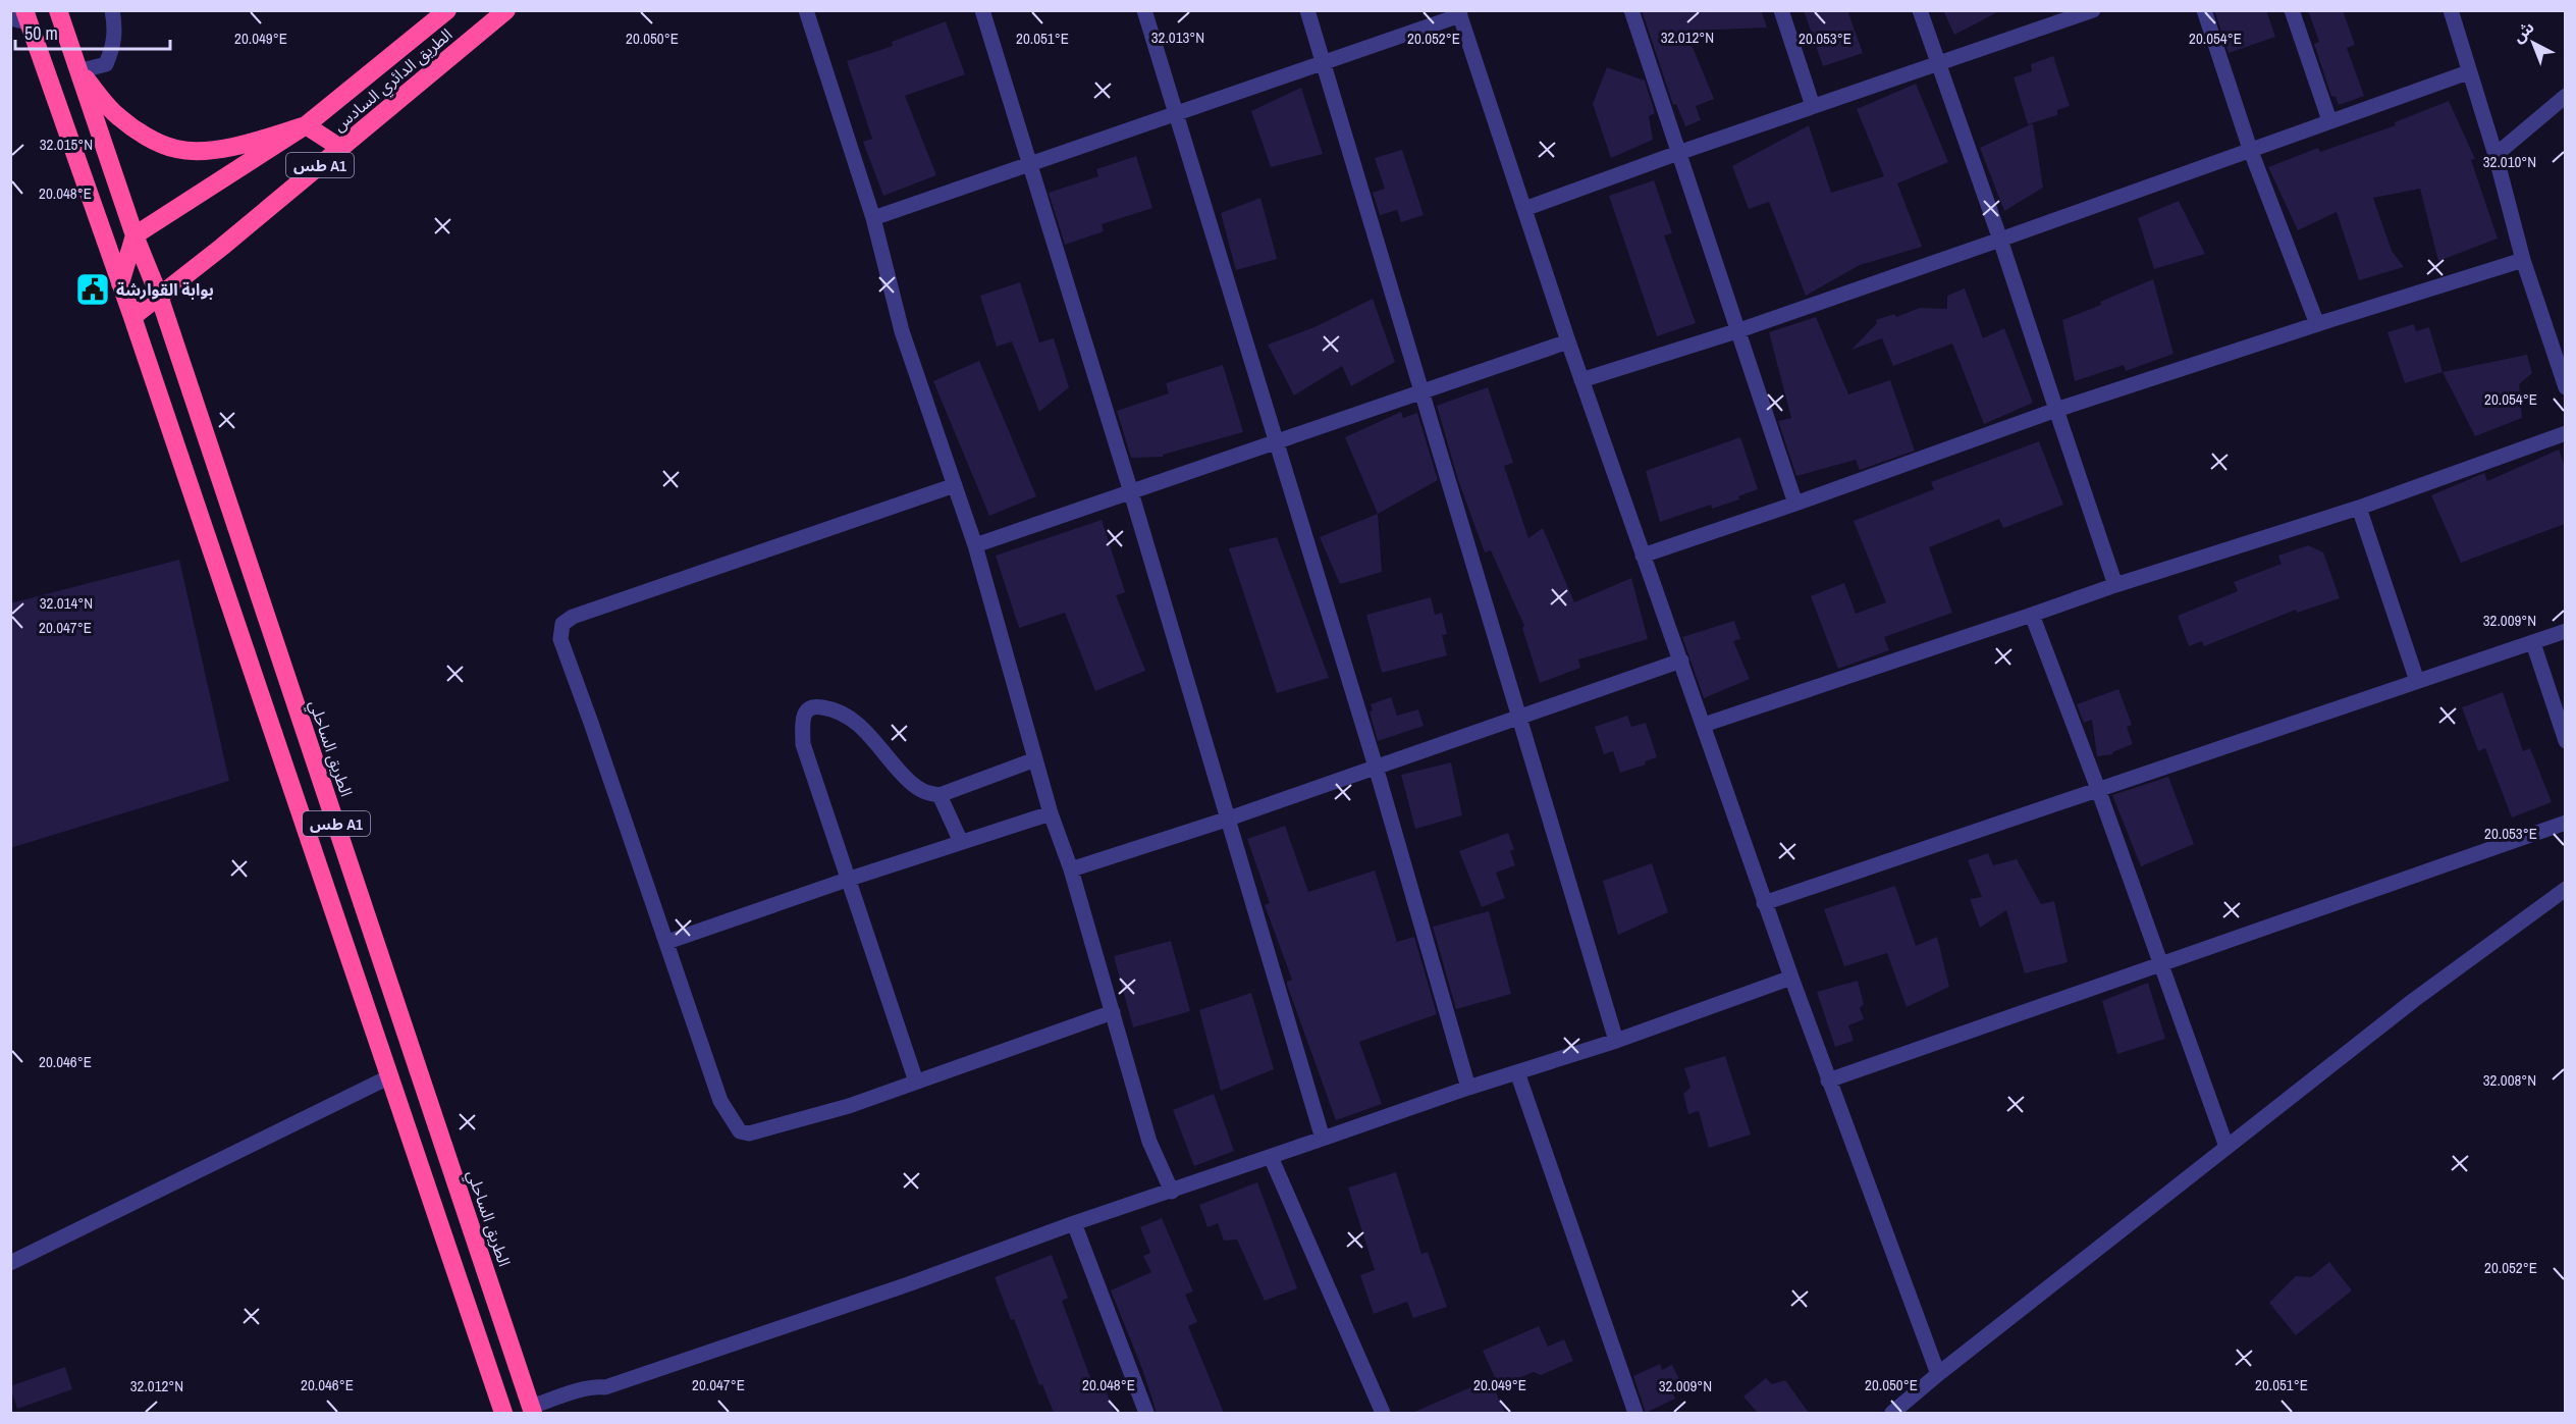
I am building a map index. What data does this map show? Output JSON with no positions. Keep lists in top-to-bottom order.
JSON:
{
  "streets": {
    "highway": ["الطريق الدائري السادس", "طس A1", "الطريق الساحلي"]
  },
  "crossings": [
    ["الطريق الدائري السادس", "طس A1"],
    ["الطريق الدائري السادس", "الطريق الساحلي"]
  ],
  "places": {
    "public building": ["بوابة القوارشة"]
  },
  "scale_bar": "50 m",
  "north": "top left",
  "coordinates": [
    "32.013°N",
    "32.012°N",
    "20.049°E",
    "20.050°E",
    "20.051°E",
    "20.053°E",
    "20.054°E",
    "20.052°E",
    "32.015°N",
    "32.010°N",
    "20.048°E",
    "32.014°N",
    "32.009°N",
    "20.047°E",
    "20.046°E",
    "32.008°N"
  ]
}
